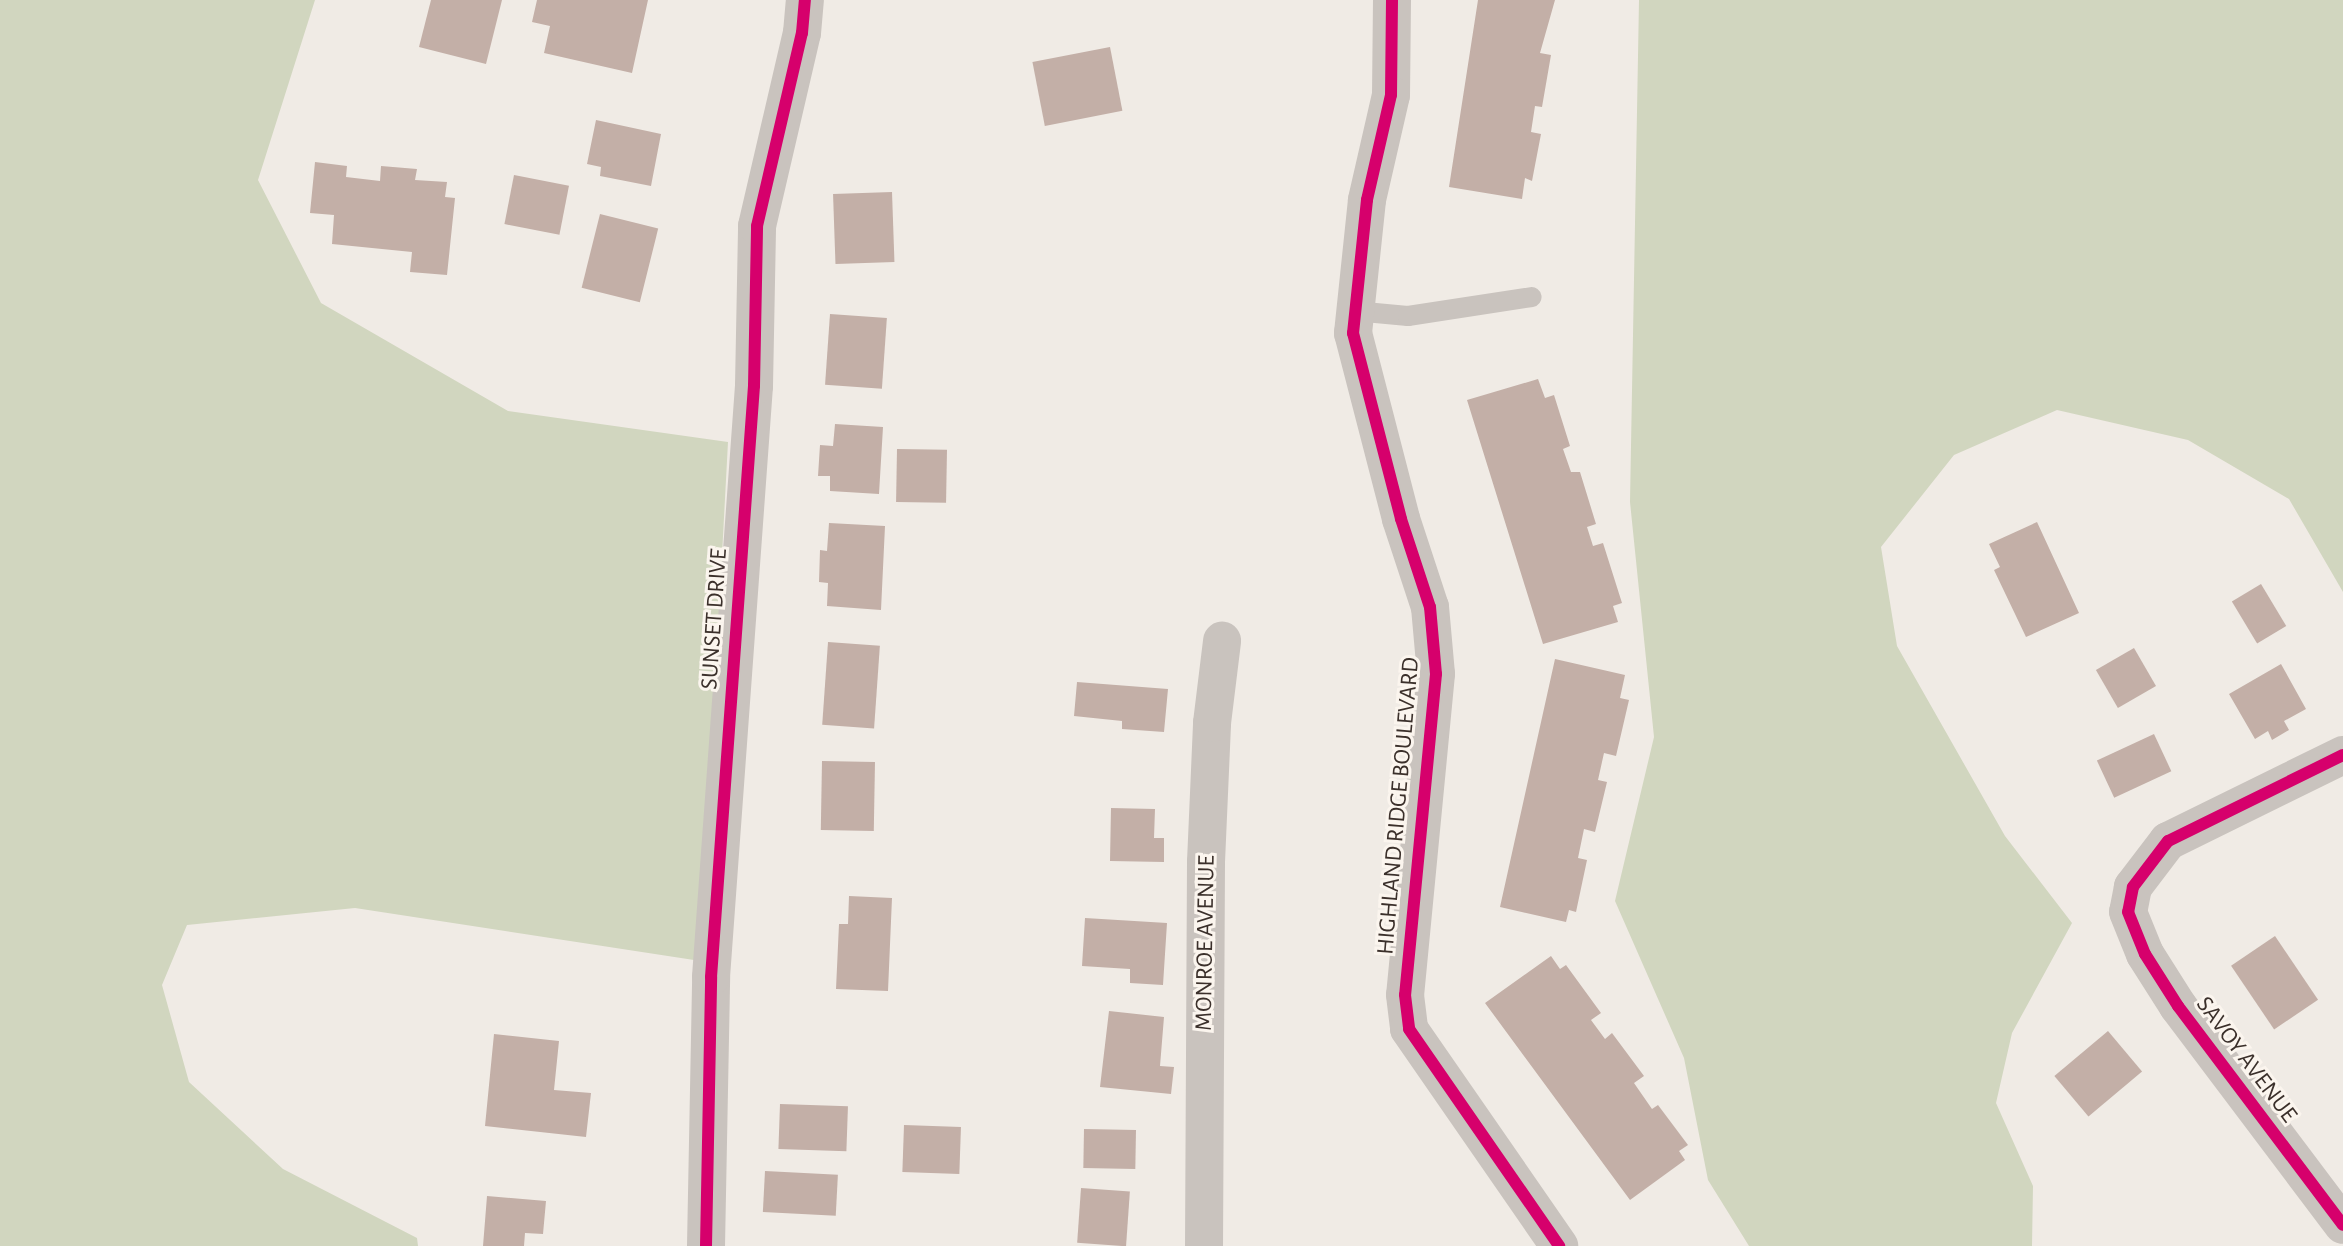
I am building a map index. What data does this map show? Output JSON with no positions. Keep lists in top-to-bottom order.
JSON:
{
  "streets": {
    "street": [
      "SUNSET DRIVE",
      "HIGHLAND RIDGE BOULEVARD",
      "MONROE AVENUE",
      "SAVOY AVENUE"
    ]
  }
}
